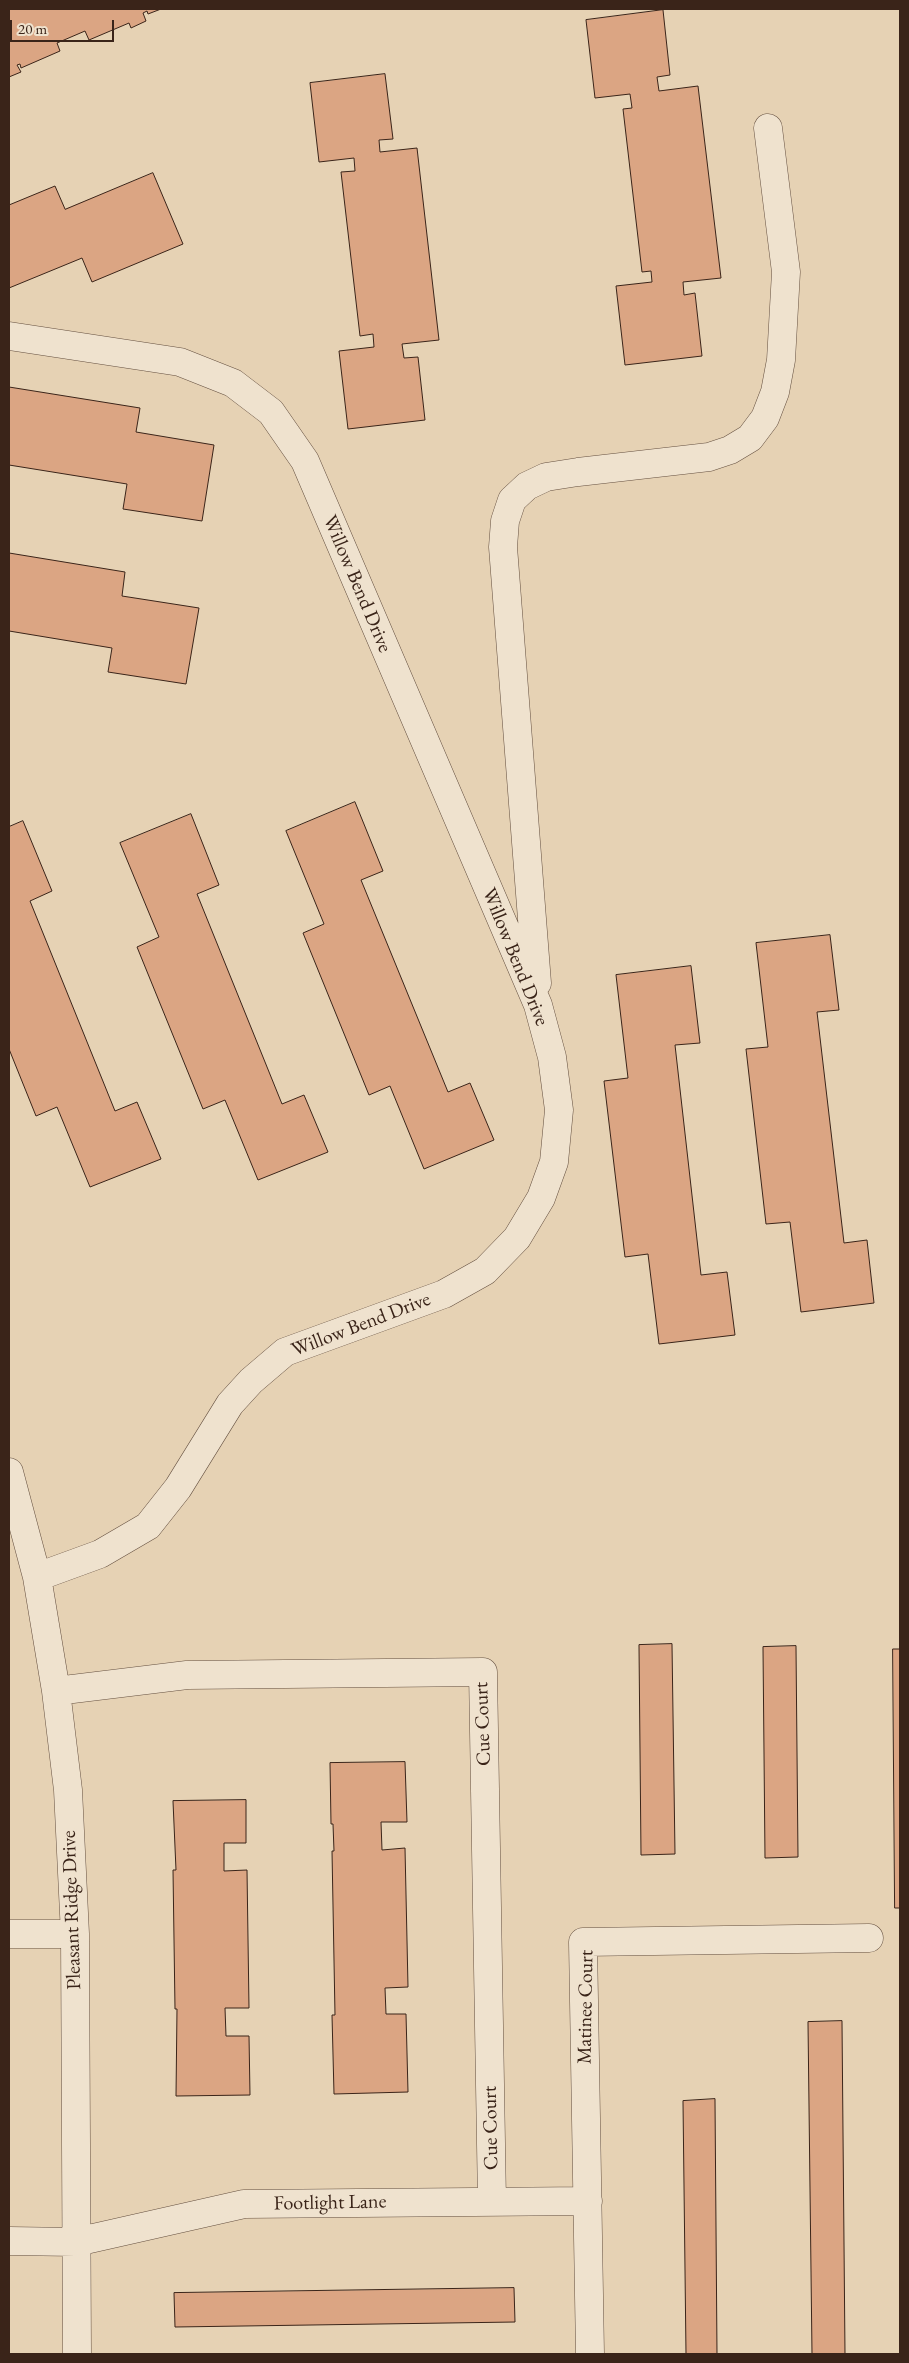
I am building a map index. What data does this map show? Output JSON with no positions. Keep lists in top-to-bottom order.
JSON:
{
  "streets": {
    "street": [
      "Willow Bend Drive",
      "Cue Court",
      "Pleasant Ridge Drive",
      "Matinee Court",
      "Footlight Lane"
    ]
  },
  "crossings": [
    ["Willow Bend Drive", "Pleasant Ridge Drive"],
    ["Cue Court", "Pleasant Ridge Drive"],
    ["Cue Court", "Footlight Lane"],
    ["Pleasant Ridge Drive", "Footlight Lane"],
    ["Matinee Court", "Footlight Lane"]
  ],
  "scale_bar": "20 m"
}
